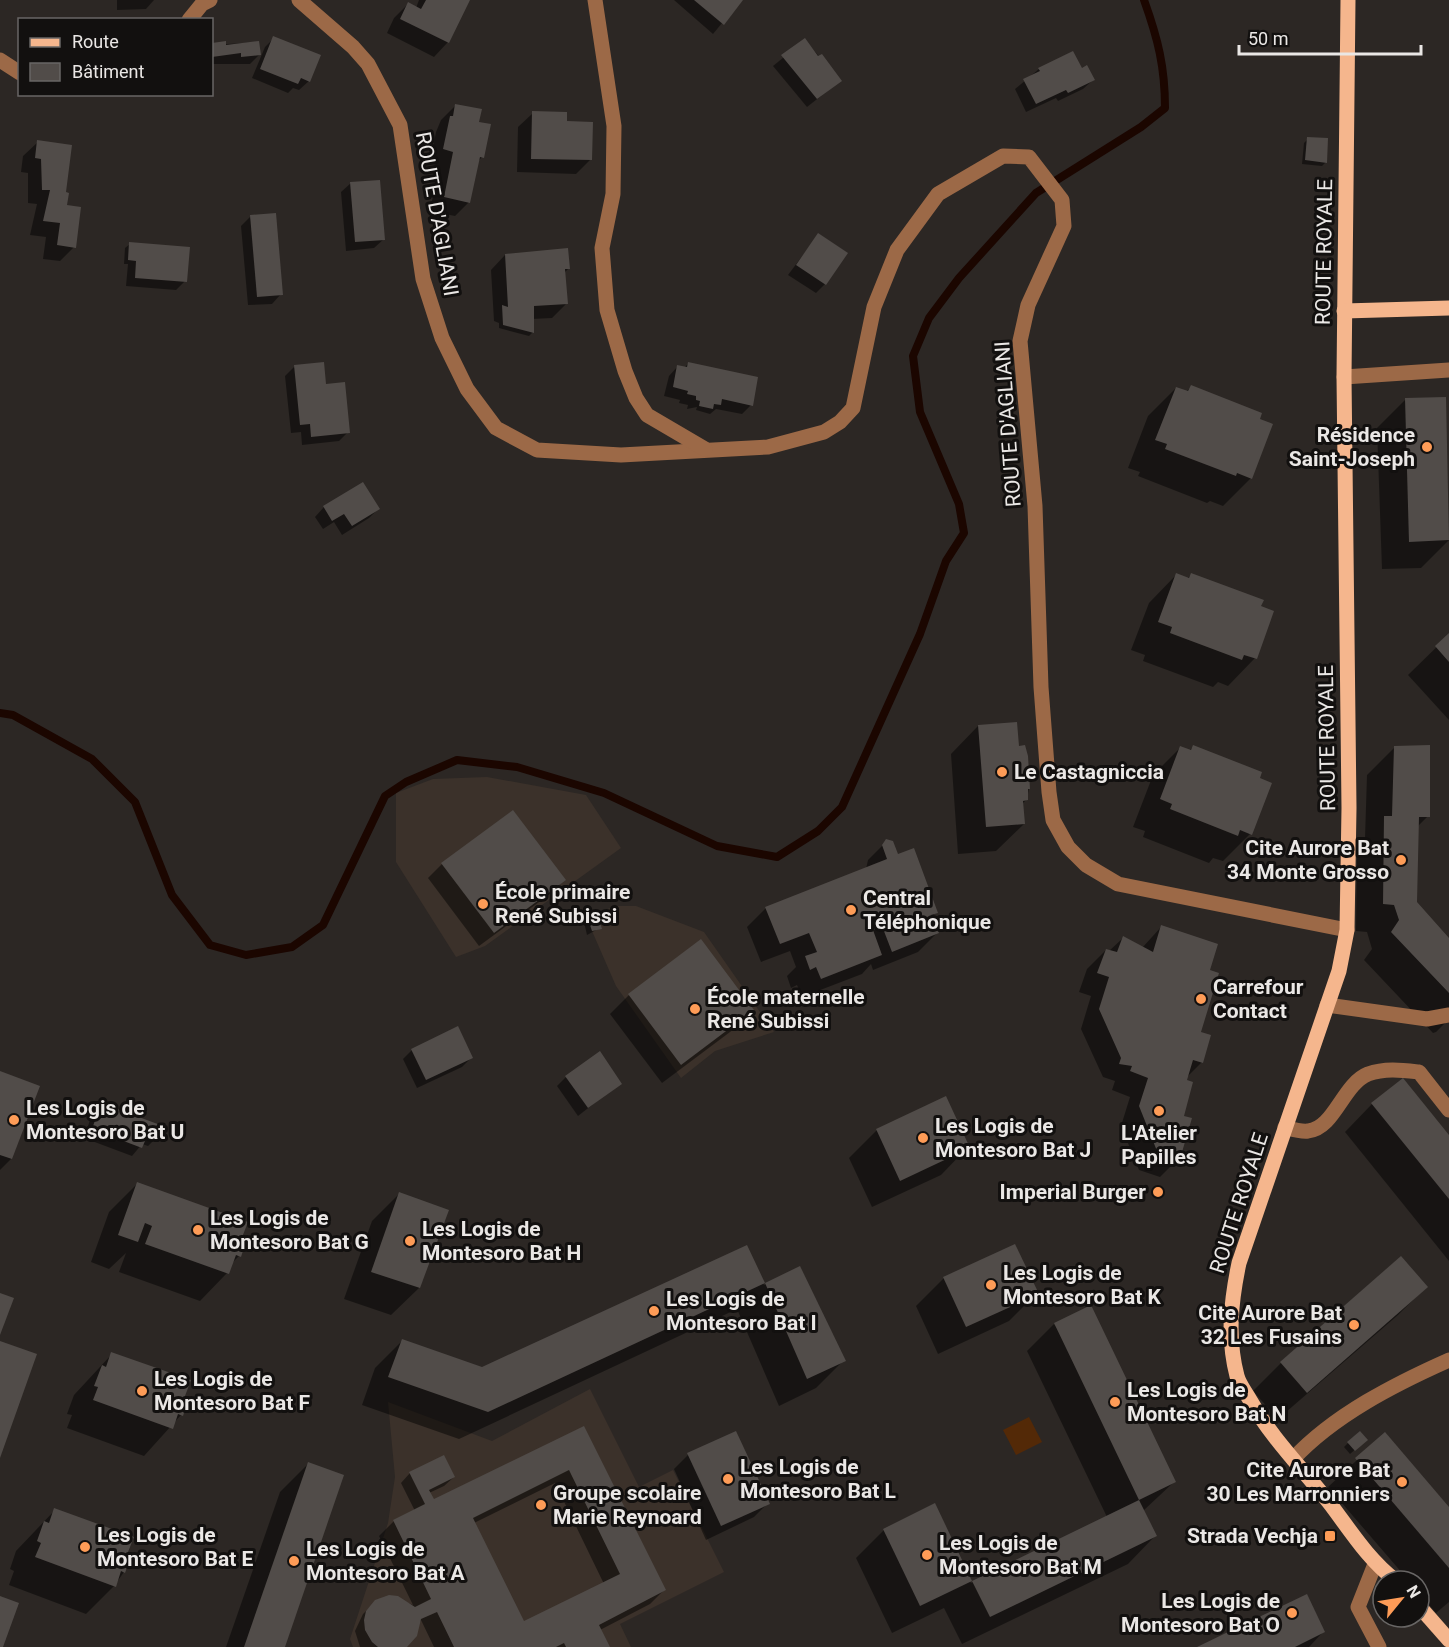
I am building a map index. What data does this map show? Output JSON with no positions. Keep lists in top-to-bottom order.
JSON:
{
  "streets": {
    "main road": ["ROUTE ROYALE"],
    "street": ["ROUTE D'AGLIANI"]
  },
  "crossings": [
    ["ROUTE D'AGLIANI", "ROUTE ROYALE"]
  ],
  "places": {
    "other": [
      "Résidence Saint-Joseph",
      "Le Castagniccia",
      "Cite Aurore Bat 34 Monte Grosso",
      "École primaire René Subissi",
      "Central Téléphonique",
      "Carrefour Contact",
      "École maternelle René Subissi",
      "L'Atelier Papilles",
      "Les Logis de Montesoro Bat U",
      "Les Logis de Montesoro Bat J",
      "Imperial Burger",
      "Les Logis de Montesoro Bat G",
      "Les Logis de Montesoro Bat H",
      "Les Logis de Montesoro Bat K",
      "Les Logis de Montesoro Bat I",
      "Cite Aurore Bat 32 Les Fusains",
      "Les Logis de Montesoro Bat F",
      "Les Logis de Montesoro Bat N",
      "Les Logis de Montesoro Bat L",
      "Cite Aurore Bat 30 Les Marronniers",
      "Groupe scolaire Marie Reynoard",
      "Les Logis de Montesoro Bat E",
      "Les Logis de Montesoro Bat M",
      "Les Logis de Montesoro Bat A",
      "Les Logis de Montesoro Bat O"
    ],
    "transit": ["Strada Vechja"]
  },
  "legend": ["Route", "Bâtiment"],
  "scale_bar": "50 m",
  "north": "top right"
}
